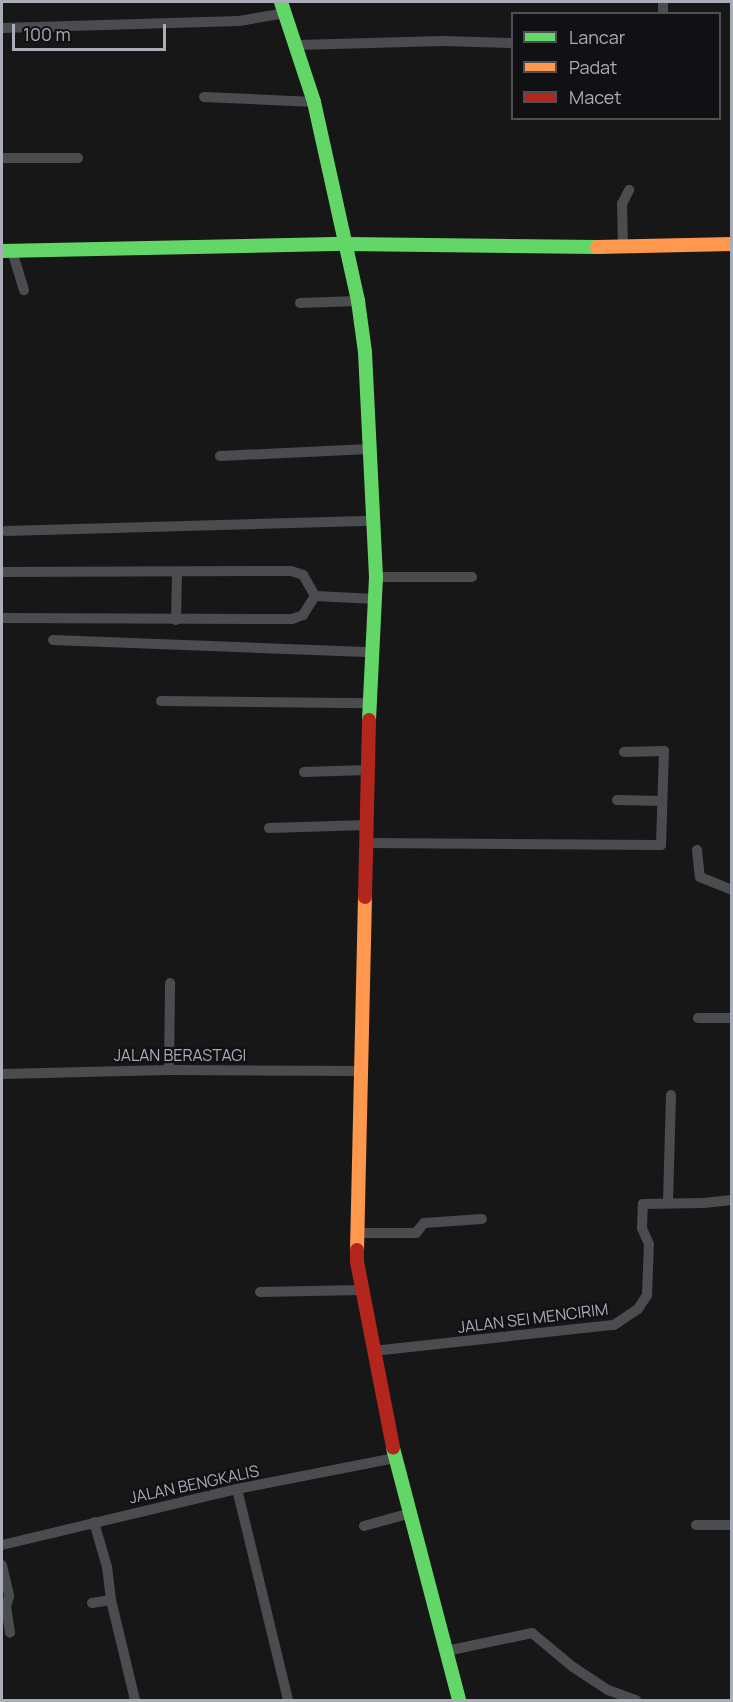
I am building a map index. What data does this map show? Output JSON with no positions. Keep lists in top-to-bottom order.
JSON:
{
  "streets": {
    "street": ["JALAN BERASTAGI", "JALAN SEI MENCIRIM", "JALAN BENGKALIS"]
  },
  "legend": ["Lancar", "Padat", "Macet"],
  "scale_bar": "100 m"
}
